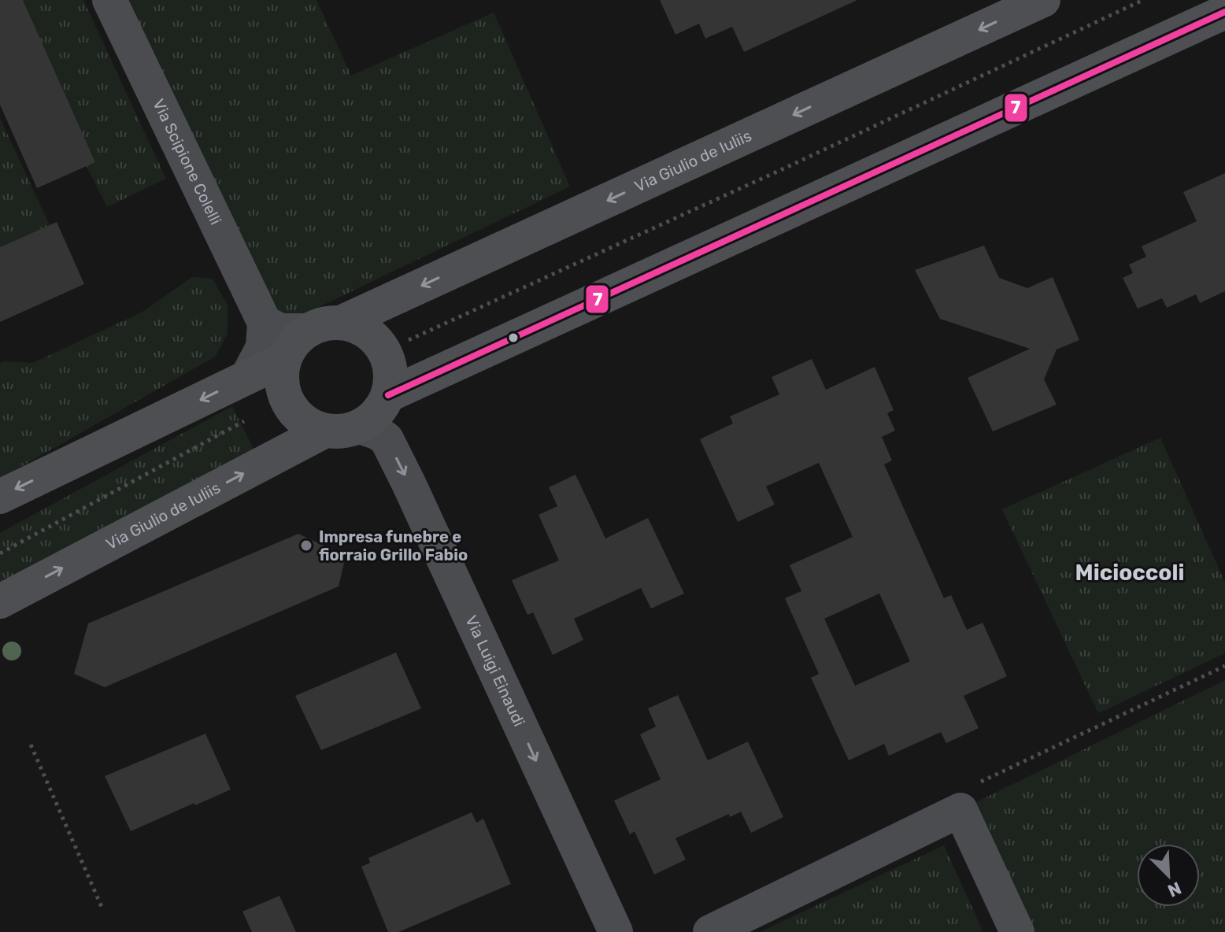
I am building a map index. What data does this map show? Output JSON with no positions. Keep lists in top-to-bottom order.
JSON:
{
  "streets": {
    "main road": ["Via Giulio de Iuliis"],
    "street": ["Via Scipione Colelli", "Via Luigi Einaudi"]
  },
  "crossings": [
    ["Via Giulio de Iuliis", "Via Luigi Einaudi"]
  ],
  "one_way": ["Via Luigi Einaudi"],
  "districts": ["Micioccoli"],
  "places": ["Impresa funebre e fiorraio Grillo Fabio"],
  "lines": ["transit line 7"],
  "north": "bottom right"
}
